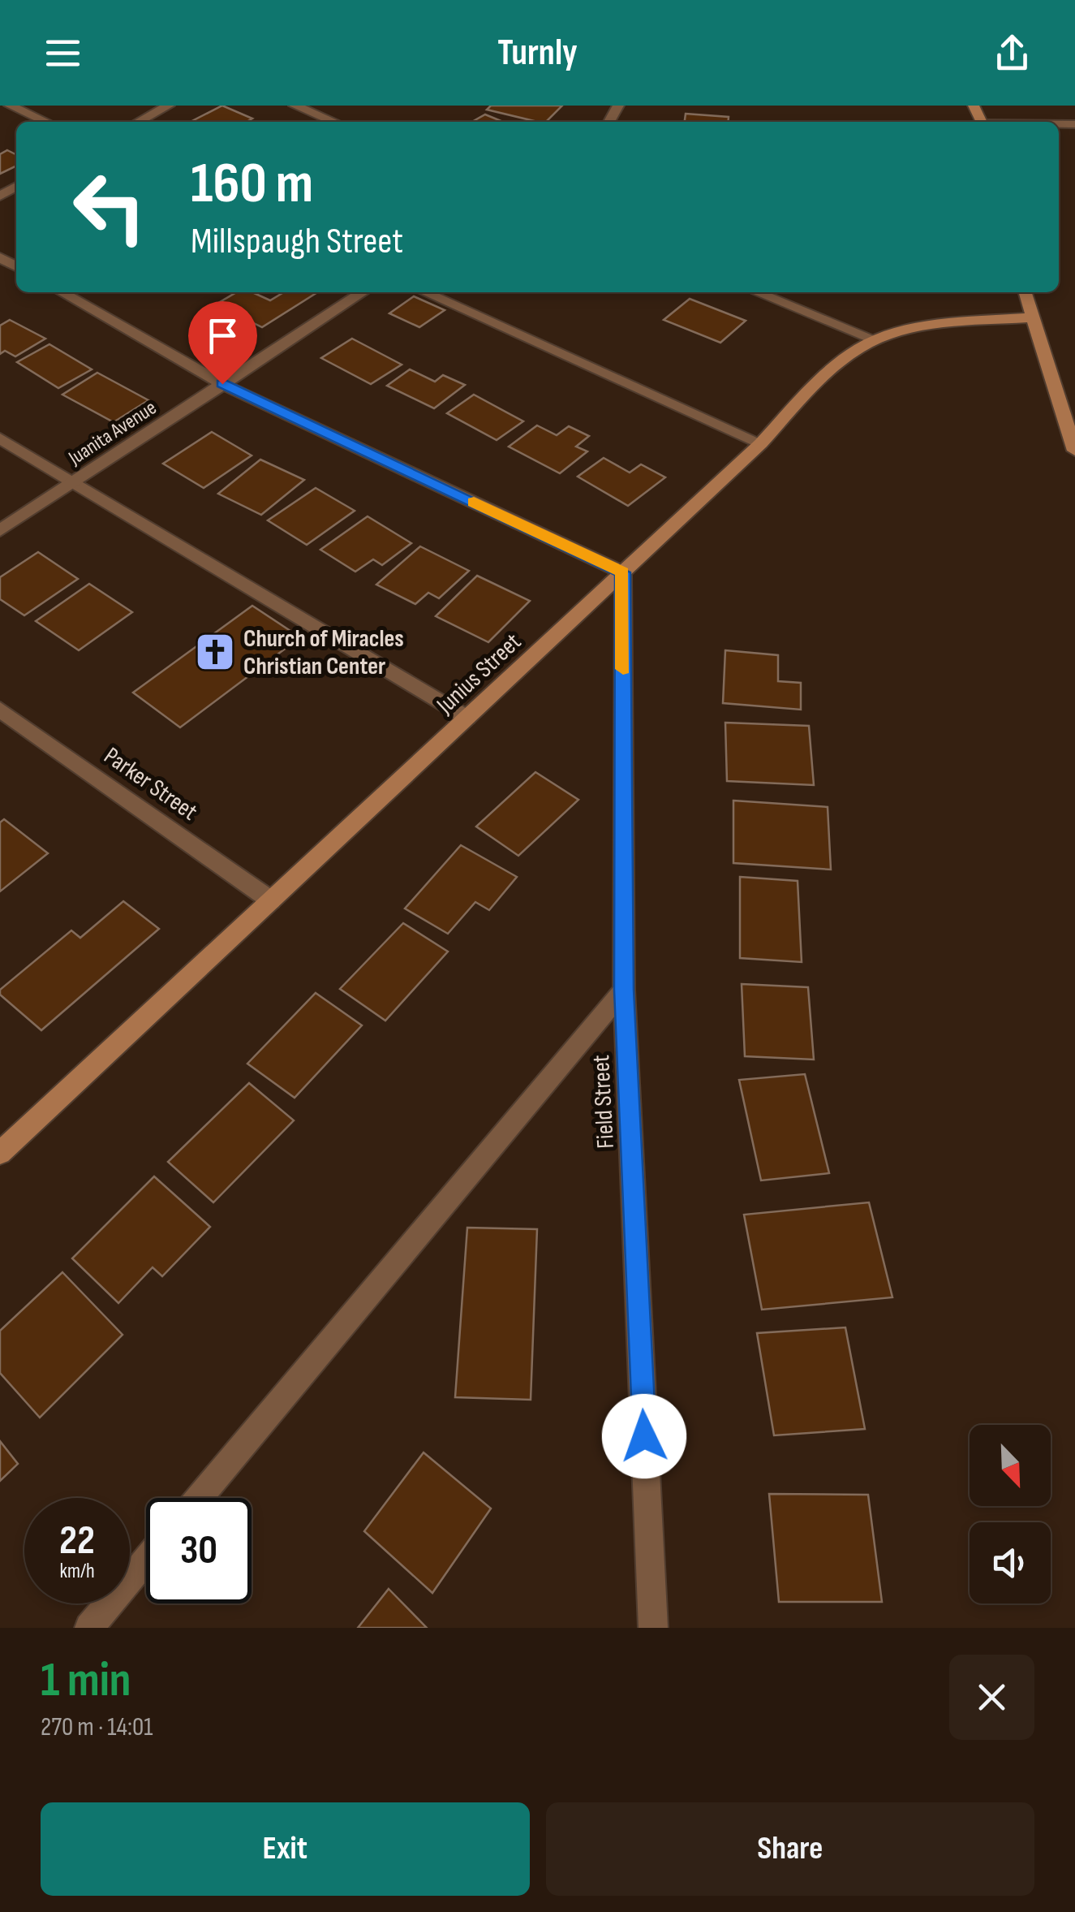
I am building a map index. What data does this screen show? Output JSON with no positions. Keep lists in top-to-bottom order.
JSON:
{
  "streets": {
    "street": [
      "Juanita Avenue",
      "Junius Street",
      "Parker Street",
      "Field Street"
    ]
  },
  "crossings": [
    ["Junius Street", "Parker Street"],
    ["Junius Street", "Field Street"]
  ],
  "places": {
    "church": ["Church of Miracles Christian Center"]
  },
  "north": "bottom right",
  "page": {
    "header": "Turnly",
    "turn": ["160 m", "Millspaugh Street"],
    "speed": "22 km/h",
    "limit": "30",
    "heading": ["1 min", "270 m · 14:01"],
    "buttons": ["Exit", "Share"]
  }
}
